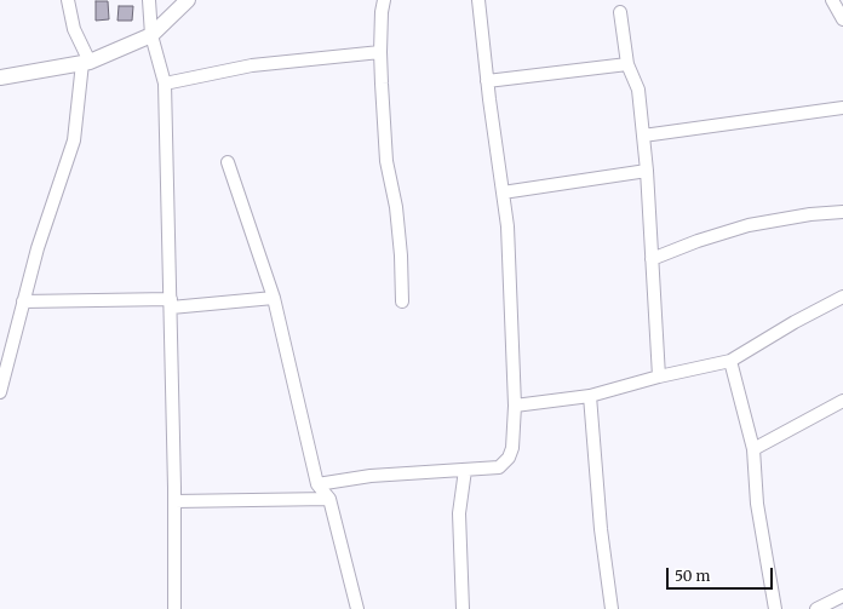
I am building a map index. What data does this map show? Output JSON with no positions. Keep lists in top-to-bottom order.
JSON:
{
  "scale_bar": "50 m"
}
